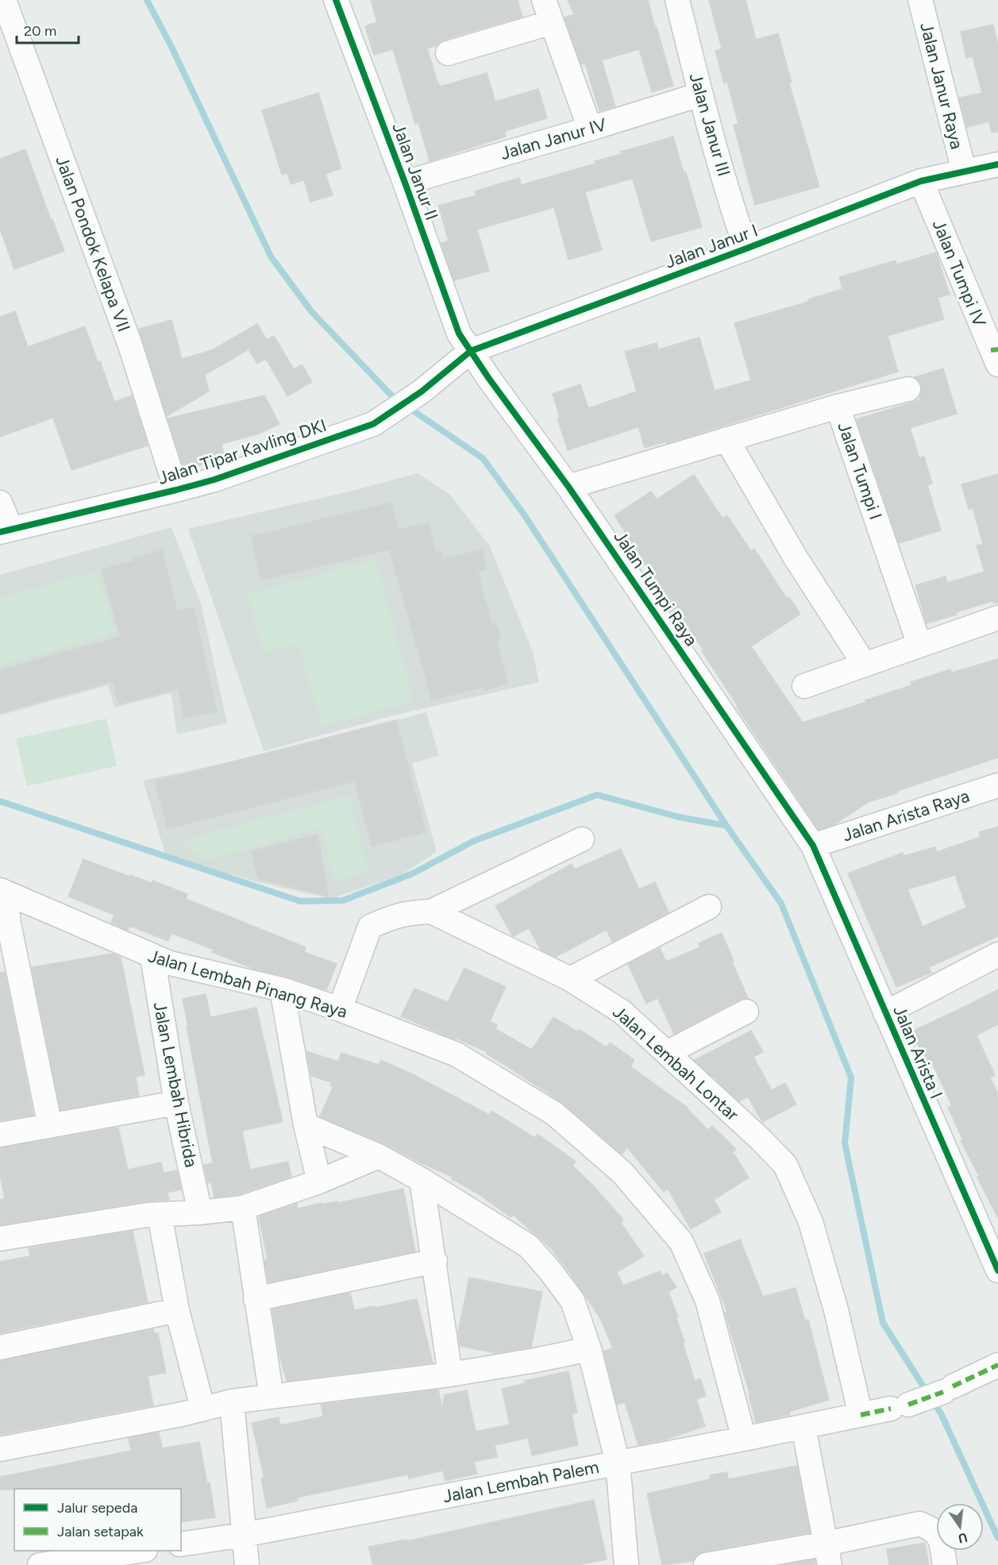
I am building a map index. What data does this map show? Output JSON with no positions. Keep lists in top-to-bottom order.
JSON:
{
  "streets": {
    "street": [
      "Jalan Janur Raya",
      "Jalan Janur III",
      "Jalan Janur IV",
      "Jalan Janur II",
      "Jalan Pondok Kelapa VII",
      "Jalan Janur I",
      "Jalan Tumpi IV",
      "Jalan Tipar Kavling DKI",
      "Jalan Tumpi I",
      "Jalan Tumpi Raya",
      "Jalan Arista Raya",
      "Jalan Lembah Pinang Raya",
      "Jalan Arista I",
      "Jalan Lembah Lontar",
      "Jalan Lembah Hibrida",
      "Jalan Lembah Palem"
    ]
  },
  "crossings": [
    ["Jalan Janur Raya", "Jalan Janur I"],
    ["Jalan Janur III", "Jalan Janur IV"],
    ["Jalan Janur III", "Jalan Janur I"],
    ["Jalan Janur IV", "Jalan Janur II"],
    ["Jalan Janur II", "Jalan Janur I"],
    ["Jalan Janur II", "Jalan Tipar Kavling DKI"],
    ["Jalan Janur II", "Jalan Tumpi Raya"],
    ["Jalan Pondok Kelapa VII", "Jalan Tipar Kavling DKI"],
    ["Jalan Janur I", "Jalan Tumpi IV"],
    ["Jalan Janur I", "Jalan Tipar Kavling DKI"],
    ["Jalan Janur I", "Jalan Tumpi Raya"],
    ["Jalan Tipar Kavling DKI", "Jalan Tumpi Raya"],
    ["Jalan Tumpi I", "Jalan Tumpi Raya"],
    ["Jalan Tumpi Raya", "Jalan Arista Raya"],
    ["Jalan Tumpi Raya", "Jalan Arista I"],
    ["Jalan Arista Raya", "Jalan Arista I"],
    ["Jalan Lembah Pinang Raya", "Jalan Lembah Hibrida"],
    ["Jalan Lembah Pinang Raya", "Jalan Lembah Palem"],
    ["Jalan Lembah Lontar", "Jalan Lembah Palem"]
  ],
  "legend": ["Jalur sepeda", "Jalan setapak"],
  "scale_bar": "20 m",
  "north": "bottom"
}
